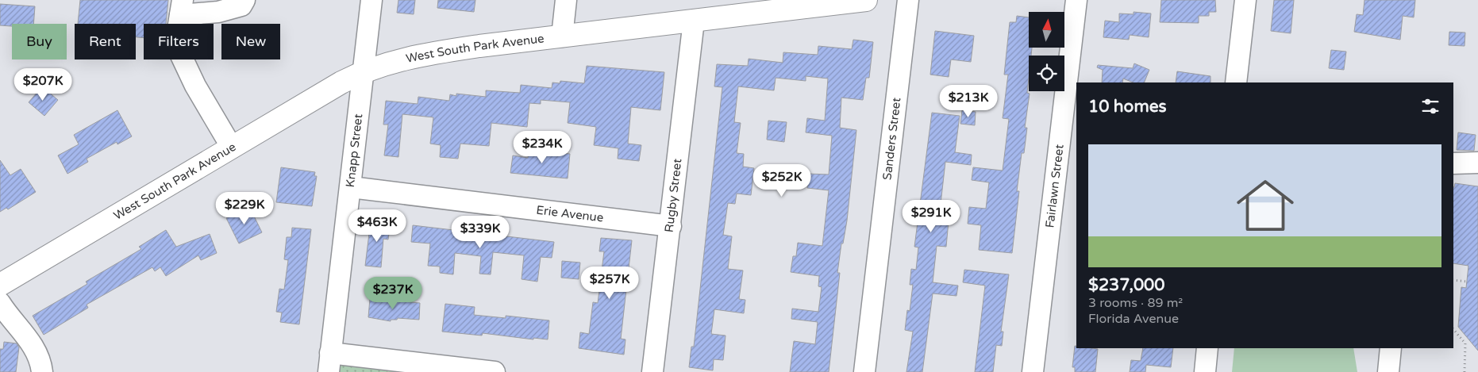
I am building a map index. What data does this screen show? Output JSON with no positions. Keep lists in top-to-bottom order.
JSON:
{
  "streets": {
    "main road": ["West South Park Avenue"],
    "street": [
      "Sanders Street",
      "Knapp Street",
      "Fairlawn Street",
      "Rugby Street",
      "Erie Avenue"
    ]
  },
  "crossings": [
    ["West South Park Avenue", "Knapp Street"],
    ["West South Park Avenue", "Rugby Street"],
    ["Knapp Street", "Erie Avenue"],
    ["Rugby Street", "Erie Avenue"]
  ],
  "north": "top",
  "page": {
    "chip": [
      "Buy",
      "Rent",
      "Filters",
      "New"
    ],
    "price": [
      "$207K",
      "$213K",
      "$234K",
      "$252K",
      "$229K",
      "$291K",
      "$463K",
      "$339K",
      "$257K",
      "$237K"
    ],
    "heading": "10 homes",
    "list": [
      {
        "name": "$237,000",
        "note": "3 rooms · 89 m² · Florida Avenue"
      }
    ]
  }
}
